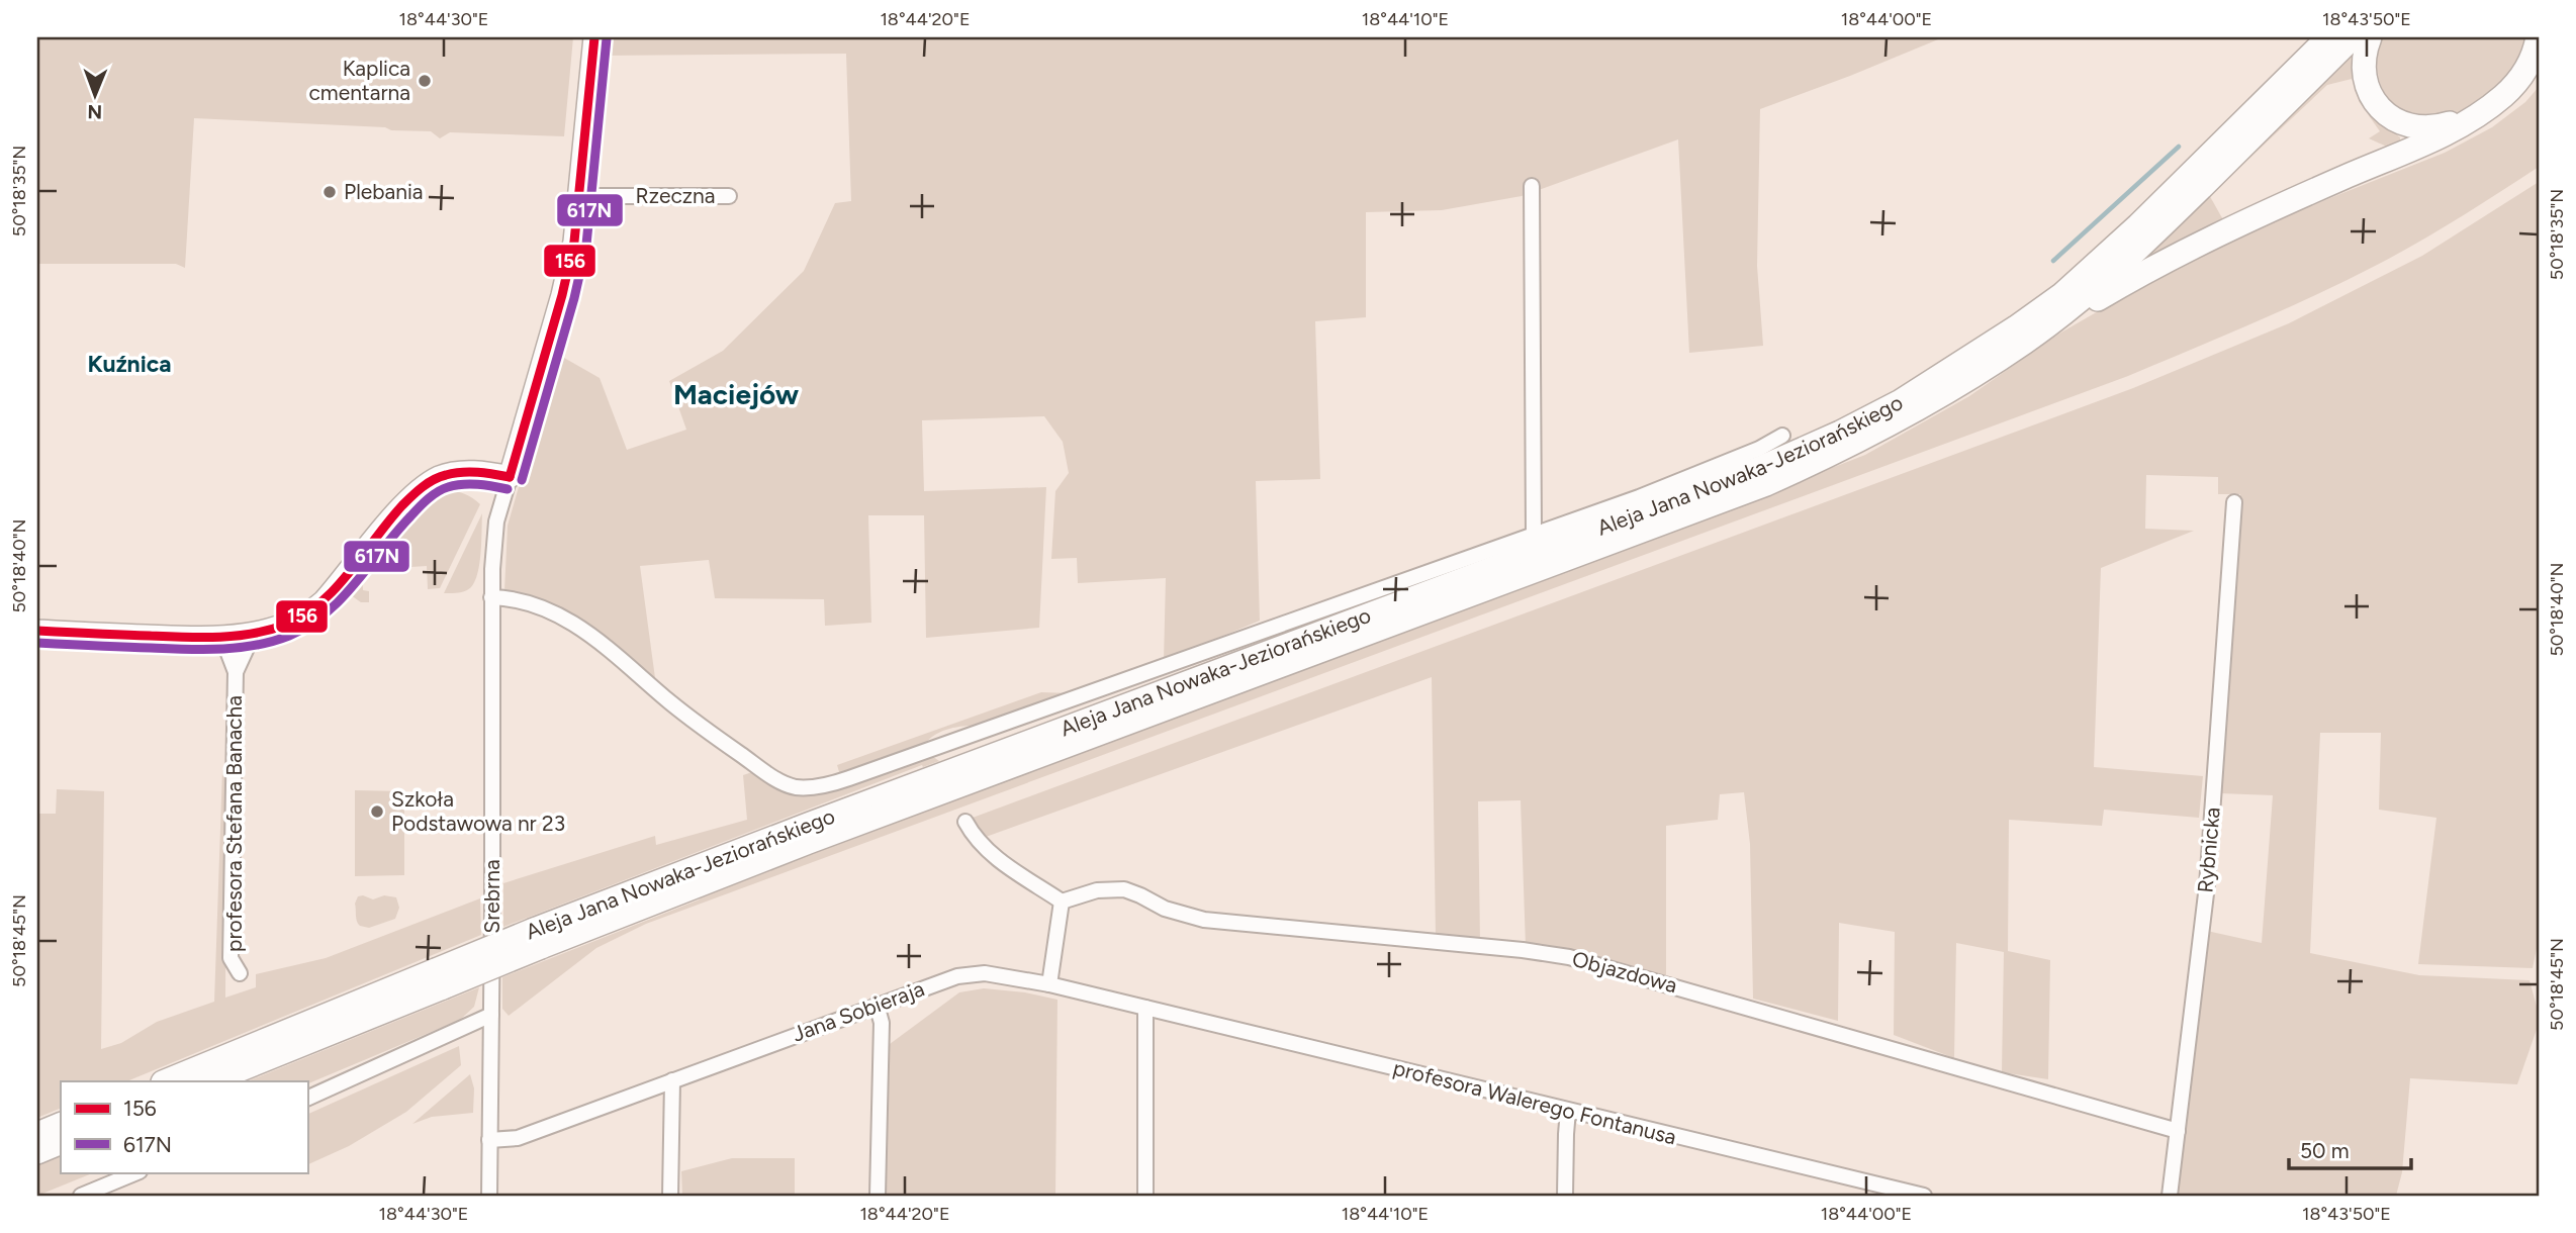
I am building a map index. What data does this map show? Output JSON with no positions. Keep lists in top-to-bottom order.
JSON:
{
  "streets": {
    "main road": ["Aleja Jana Nowaka-Jeziorańskiego"],
    "street": [
      "Rzeczna",
      "profesora Stefana Banacha",
      "Rybnicka",
      "Srebrna",
      "Objazdowa",
      "Jana Sobieraja",
      "profesora Walerego Fontanusa"
    ]
  },
  "crossings": [
    ["Rybnicka", "Objazdowa"],
    ["Srebrna", "Jana Sobieraja"],
    ["Jana Sobieraja", "profesora Walerego Fontanusa"]
  ],
  "districts": ["Kuźnica", "Maciejów"],
  "places": ["Kaplica cmentarna", "Plebania", "Szkoła Podstawowa nr 23"],
  "lines": ["transit line 156", "transit line 617N"],
  "legend": ["156", "617N"],
  "scale_bar": "50 m",
  "north": "bottom",
  "coordinates": [
    "18°44'30\"E",
    "18°44'20\"E",
    "18°44'10\"E",
    "18°44'00\"E",
    "18°43'50\"E",
    "50°18'35\"N",
    "50°18'40\"N",
    "50°18'45\"N"
  ]
}
